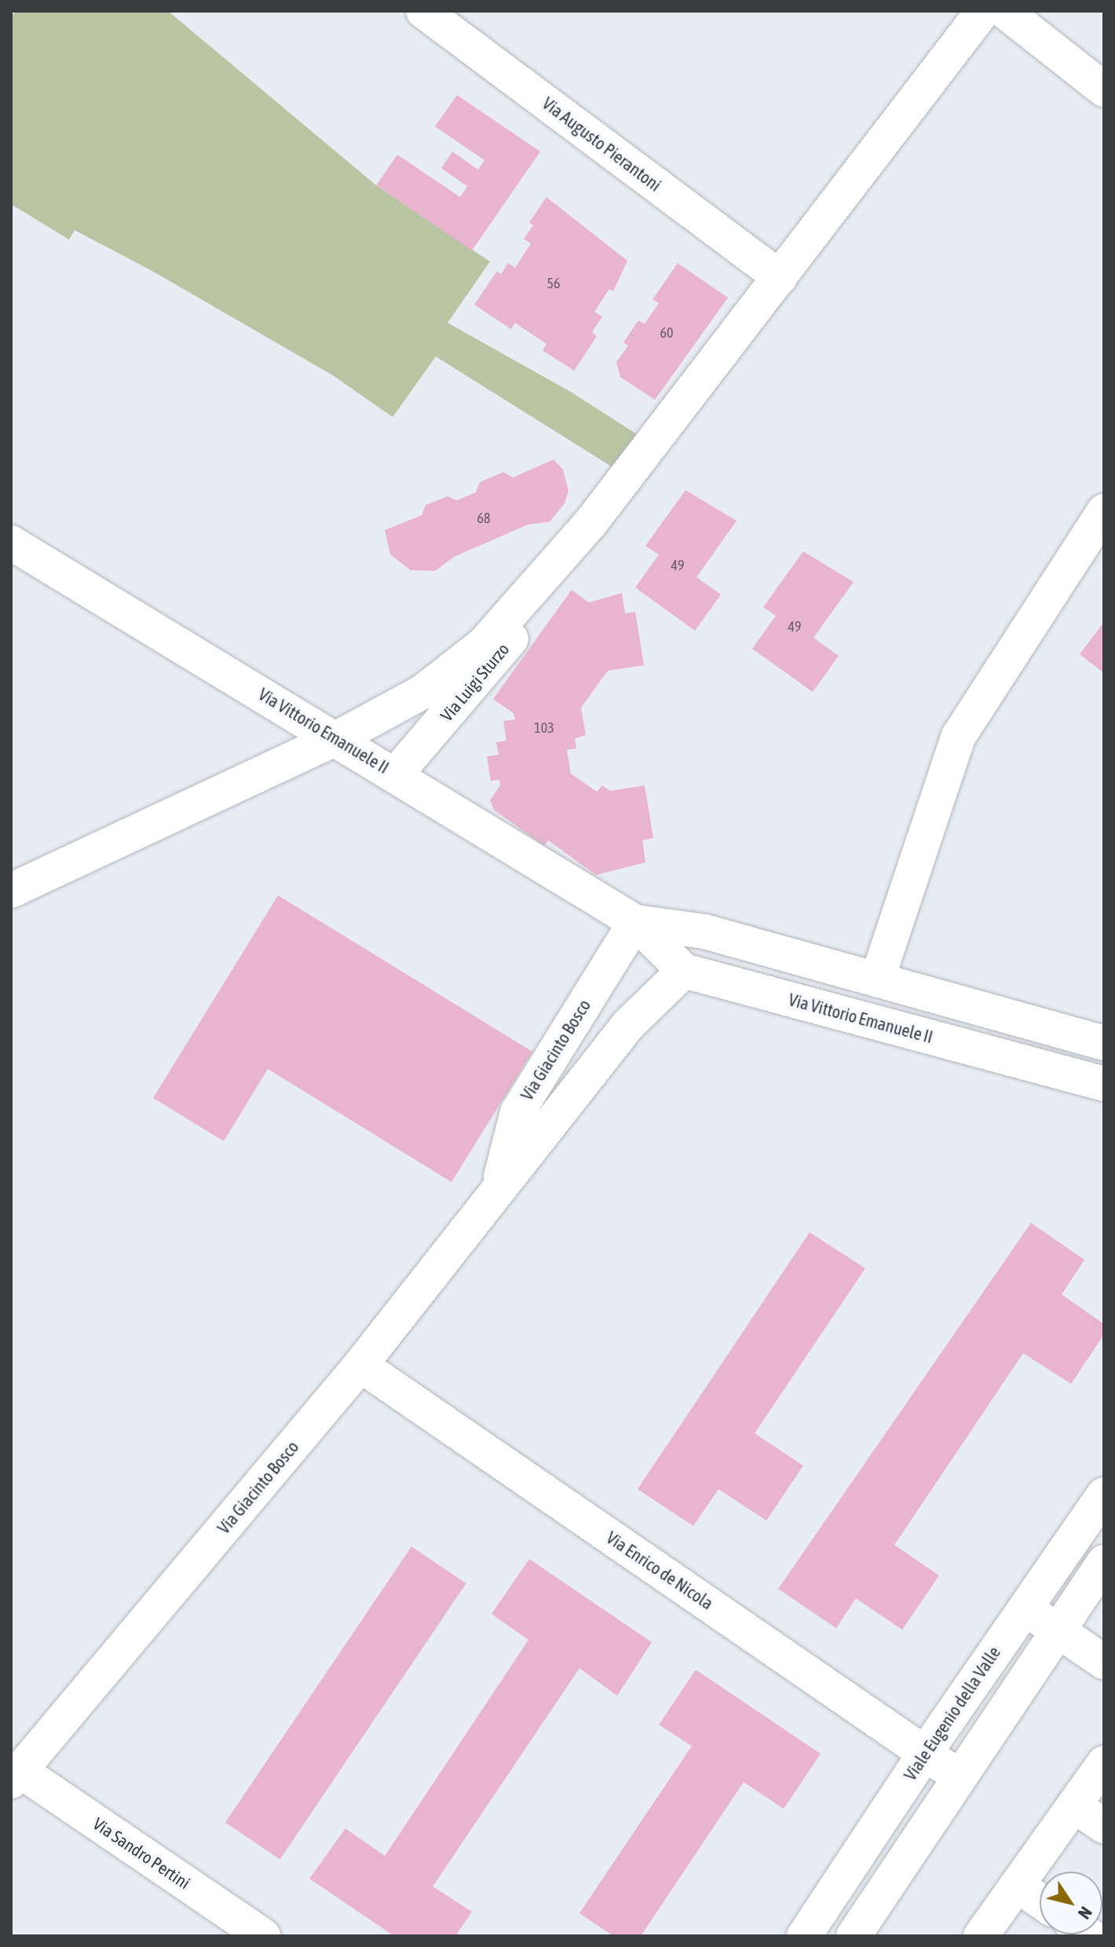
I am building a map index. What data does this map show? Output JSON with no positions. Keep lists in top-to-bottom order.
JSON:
{
  "streets": {
    "street": [
      "Via Augusto Pierantoni",
      "Via Luigi Sturzo",
      "Via Vittorio Emanuele II",
      "Via Giacinto Bosco",
      "Via Enrico de Nicola",
      "Viale Eugenio della Valle",
      "Via Sandro Pertini"
    ]
  },
  "crossings": [
    ["Via Luigi Sturzo", "Via Vittorio Emanuele II"],
    ["Via Vittorio Emanuele II", "Via Giacinto Bosco"],
    ["Via Giacinto Bosco", "Via Enrico de Nicola"],
    ["Via Giacinto Bosco", "Via Sandro Pertini"],
    ["Via Enrico de Nicola", "Viale Eugenio della Valle"]
  ],
  "house_numbers": [
    "56",
    "60",
    "68",
    "49",
    "49",
    "103"
  ],
  "north": "bottom right"
}
